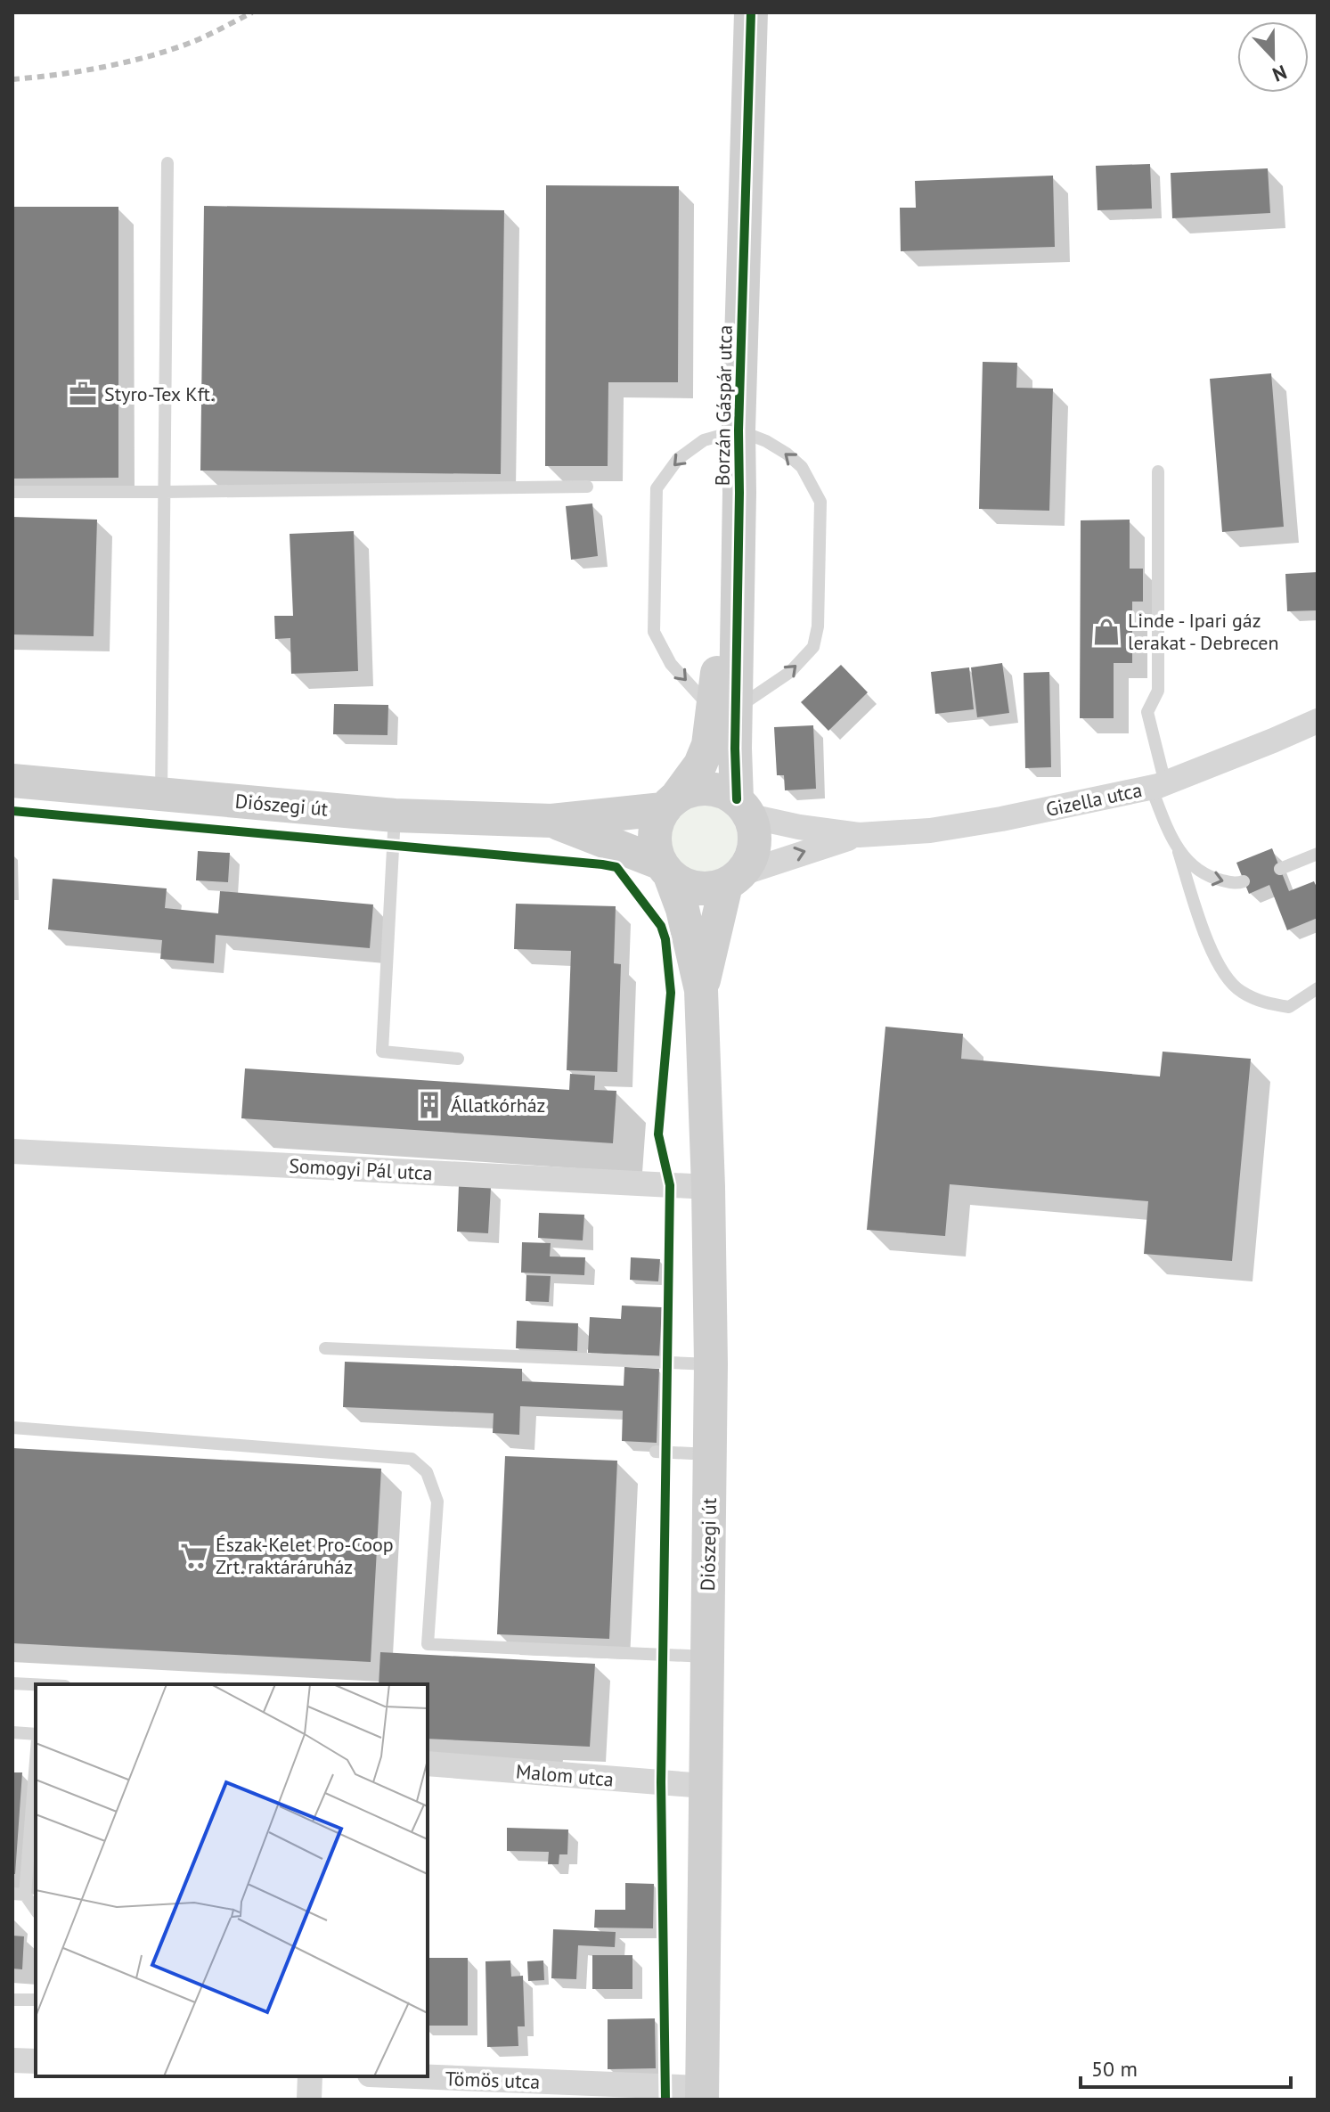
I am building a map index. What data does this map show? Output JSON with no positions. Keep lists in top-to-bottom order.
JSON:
{
  "streets": {
    "main road": ["Borzán Gáspár utca", "Diószegi út"],
    "street": [
      "Gizella utca",
      "Somogyi Pál utca",
      "Malom utca",
      "Tömös utca"
    ]
  },
  "crossings": [
    ["Borzán Gáspár utca", "Gizella utca"],
    ["Borzán Gáspár utca", "Diószegi út"],
    ["Gizella utca", "Diószegi út"],
    ["Diószegi út", "Somogyi Pál utca"],
    ["Diószegi út", "Malom utca"],
    ["Diószegi út", "Tömös utca"]
  ],
  "places": {
    "office": ["Styro-Tex Kft."],
    "shop": ["Linde - Ipari gáz lerakat - Debrecen"],
    "building": ["Állatkórház"],
    "supermarket": ["Észak-Kelet Pro-Coop Zrt. raktáráruház"]
  },
  "scale_bar": "50 m",
  "north": "bottom"
}
